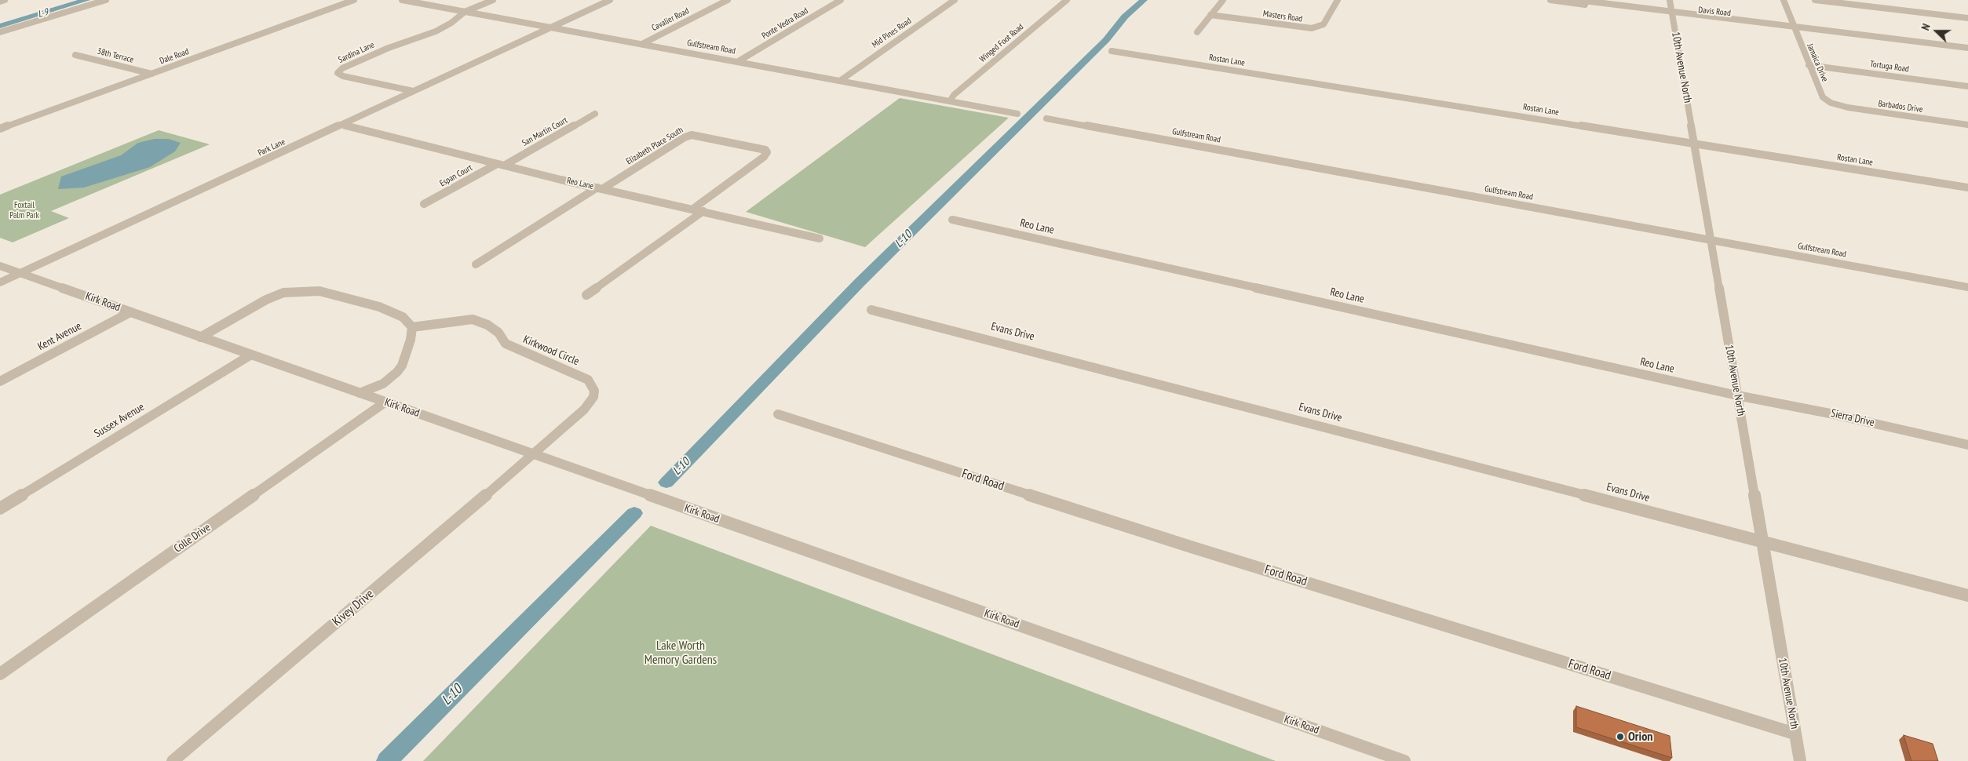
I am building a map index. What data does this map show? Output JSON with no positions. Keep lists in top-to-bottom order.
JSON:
{
  "streets": {
    "street": [
      "Davis Road",
      "Masters Road",
      "Cavalier Road",
      "Ponte Vedra Road",
      "Mid Pines Road",
      "Winged Foot Road",
      "Gulfstream Road",
      "Sardina Lane",
      "38th Terrace",
      "Dale Road",
      "Rostan Lane",
      "Jamaica Drive",
      "Tortuga Road",
      "10th Avenue North",
      "Barbados Drive",
      "San Martin Court",
      "Elizabeth Place South",
      "Park Lane",
      "Espan Court",
      "Reo Lane",
      "Kirk Road",
      "Evans Drive",
      "Kent Avenue",
      "Kirkwood Circle",
      "Sierra Drive",
      "Sussex Avenue",
      "Ford Road",
      "Colle Drive",
      "Kivey Drive"
    ]
  },
  "crossings": [
    ["Davis Road", "Jamaica Drive"],
    ["Davis Road", "10th Avenue North"],
    ["Cavalier Road", "Gulfstream Road"],
    ["Ponte Vedra Road", "Gulfstream Road"],
    ["Mid Pines Road", "Gulfstream Road"],
    ["Winged Foot Road", "Gulfstream Road"],
    ["Gulfstream Road", "Sardina Lane"],
    ["Gulfstream Road", "10th Avenue North"],
    ["Gulfstream Road", "Park Lane"],
    ["Sardina Lane", "Park Lane"],
    ["38th Terrace", "Dale Road"],
    ["Rostan Lane", "10th Avenue North"],
    ["Jamaica Drive", "Tortuga Road"],
    ["Jamaica Drive", "Barbados Drive"],
    ["10th Avenue North", "Reo Lane"],
    ["10th Avenue North", "Evans Drive"],
    ["10th Avenue North", "Sierra Drive"],
    ["10th Avenue North", "Ford Road"],
    ["San Martin Court", "Espan Court"],
    ["San Martin Court", "Reo Lane"],
    ["Elizabeth Place South", "Reo Lane"],
    ["Park Lane", "Reo Lane"],
    ["Park Lane", "Kirk Road"],
    ["Espan Court", "Reo Lane"],
    ["Reo Lane", "Sierra Drive"],
    ["Kirk Road", "Kent Avenue"],
    ["Kirk Road", "Kirkwood Circle"],
    ["Kirk Road", "Sussex Avenue"],
    ["Kirk Road", "Colle Drive"],
    ["Kirk Road", "Kivey Drive"],
    ["Kirkwood Circle", "Kivey Drive"]
  ],
  "water": ["L-9", "L-10"],
  "parks": ["Foxtail Palm Park", "Lake Worth Memory Gardens"],
  "places": ["Orion"],
  "north": "left"
}
